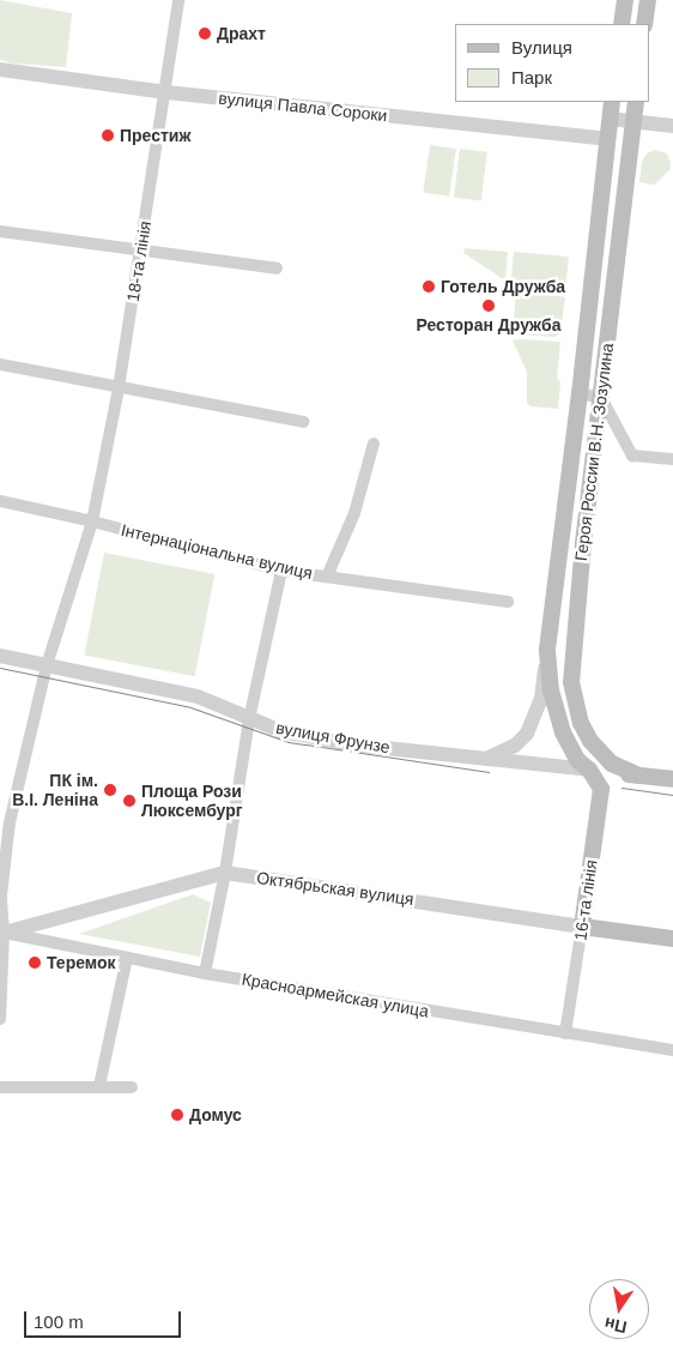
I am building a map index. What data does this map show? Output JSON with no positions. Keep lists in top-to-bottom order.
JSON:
{
  "streets": {
    "main road": [
      "Героя России В.Н. Зозулина",
      "вулиця Фрунзе",
      "Октябрьская вулиця",
      "16-та лінія"
    ],
    "street": [
      "вулиця Павла Сороки",
      "18-та лінія",
      "Інтернаціональна вулиця",
      "Красноармейская улица"
    ]
  },
  "crossings": [
    ["вулиця Павла Сороки", "18-та лінія"],
    ["вулиця Павла Сороки", "Героя России В.Н. Зозулина"],
    ["18-та лінія", "Інтернаціональна вулиця"],
    ["Героя России В.Н. Зозулина", "вулиця Фрунзе"],
    ["Героя России В.Н. Зозулина", "16-та лінія"],
    ["вулиця Фрунзе", "16-та лінія"],
    ["Октябрьская вулиця", "16-та лінія"],
    ["Октябрьская вулиця", "Красноармейская улица"],
    ["16-та лінія", "Красноармейская улица"]
  ],
  "places": [
    "Драхт",
    "Престиж",
    "Готель Дружба",
    "Ресторан Дружба",
    "ПК ім. В.І. Леніна",
    "Площа Рози Люксембург",
    "Теремок",
    "Домус"
  ],
  "legend": ["Вулиця", "Парк"],
  "scale_bar": "100 m",
  "north": "bottom"
}
